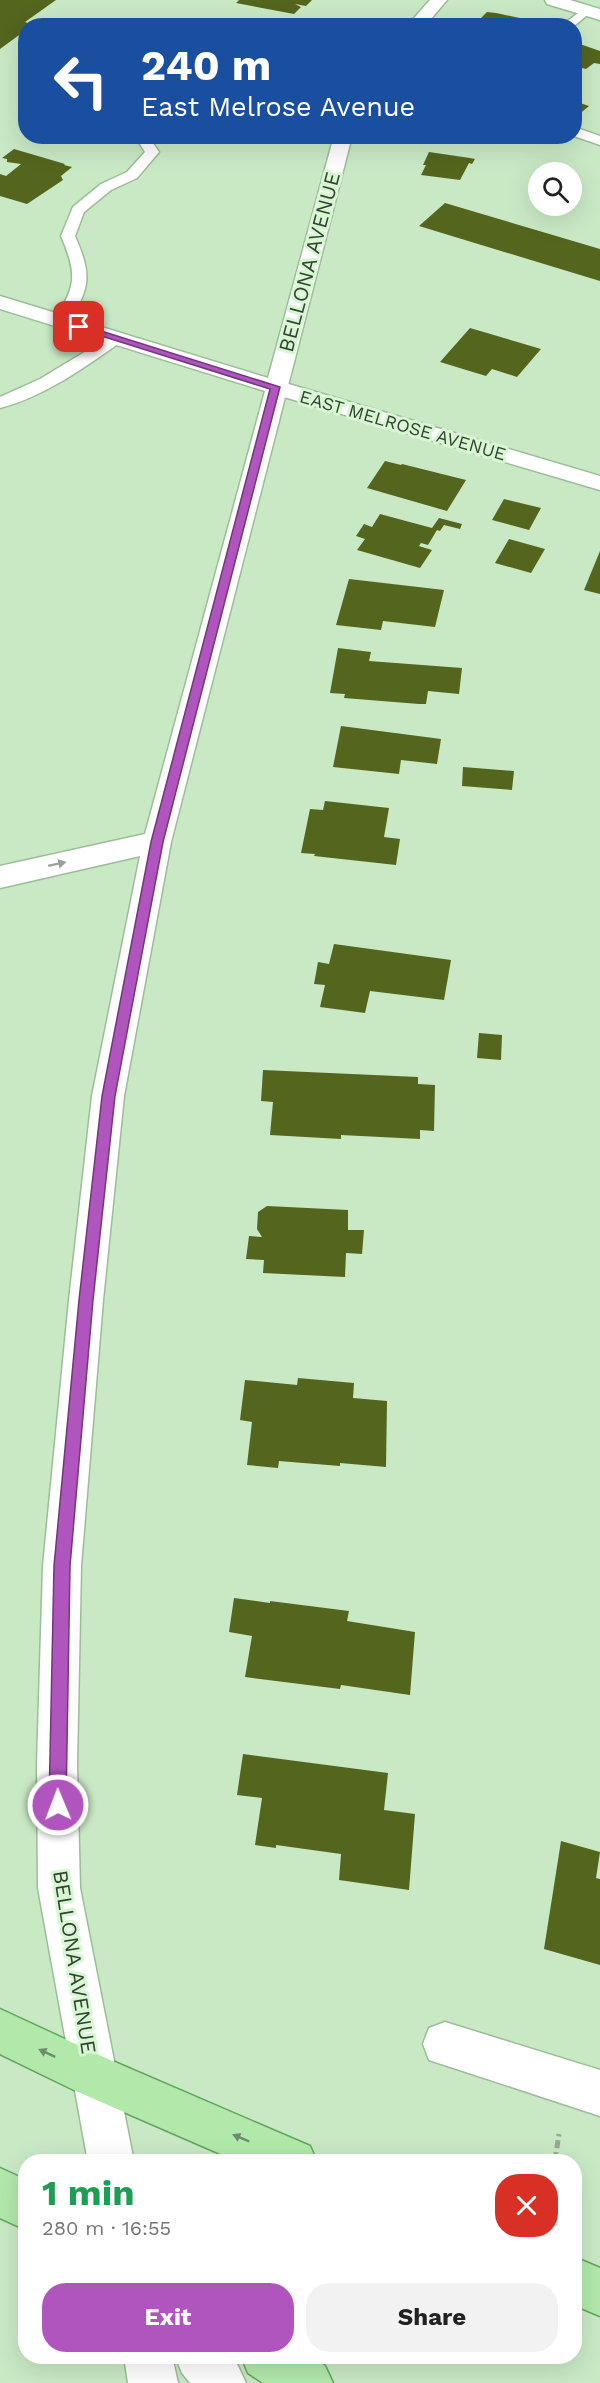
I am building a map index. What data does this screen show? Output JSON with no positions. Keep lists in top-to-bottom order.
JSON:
{
  "streets": {
    "street": ["BELLONA AVENUE", "EAST MELROSE AVENUE"]
  },
  "crossings": [
    ["BELLONA AVENUE", "EAST MELROSE AVENUE"]
  ],
  "page": {
    "turn": ["240 m", "East Melrose Avenue"],
    "heading": ["1 min", "280 m · 16:55"],
    "buttons": ["Exit", "Share"]
  }
}
